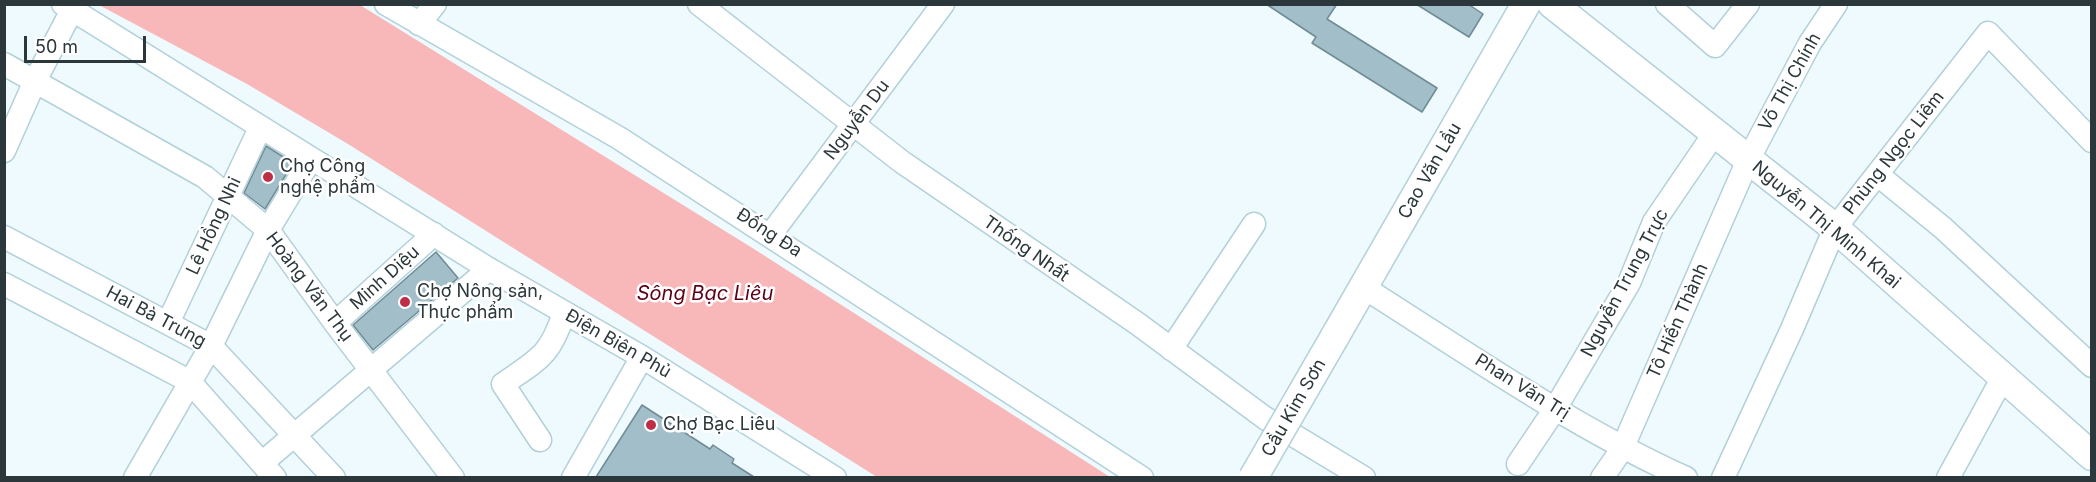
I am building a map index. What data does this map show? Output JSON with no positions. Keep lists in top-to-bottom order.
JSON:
{
  "streets": {
    "main road": ["Cao Văn Lầu", "Nguyễn Thị Minh Khai", "Cầu Kim Sơn"],
    "street": [
      "Võ Thị Chính",
      "Nguyễn Du",
      "Phùng Ngọc Liêm",
      "Lê Hồng Nhi",
      "Đống Đa",
      "Thống Nhất",
      "Minh Diệu",
      "Nguyễn Trung Trực",
      "Hoàng Văn Thụ",
      "Hai Bà Trưng",
      "Tô Hiến Thành",
      "Điện Biên Phủ",
      "Phan Văn Trị"
    ]
  },
  "crossings": [
    ["Võ Thị Chính", "Nguyễn Thị Minh Khai"],
    ["Võ Thị Chính", "Tô Hiến Thành"],
    ["Nguyễn Du", "Đống Đa"],
    ["Nguyễn Du", "Thống Nhất"],
    ["Phùng Ngọc Liêm", "Nguyễn Thị Minh Khai"],
    ["Cao Văn Lầu", "Phan Văn Trị"],
    ["Cao Văn Lầu", "Cầu Kim Sơn"],
    ["Nguyễn Thị Minh Khai", "Nguyễn Trung Trực"],
    ["Nguyễn Thị Minh Khai", "Tô Hiến Thành"],
    ["Lê Hồng Nhi", "Hoàng Văn Thụ"],
    ["Lê Hồng Nhi", "Hai Bà Trưng"],
    ["Lê Hồng Nhi", "Điện Biên Phủ"],
    ["Minh Diệu", "Hoàng Văn Thụ"],
    ["Minh Diệu", "Điện Biên Phủ"],
    ["Nguyễn Trung Trực", "Phan Văn Trị"],
    ["Tô Hiến Thành", "Phan Văn Trị"]
  ],
  "water": ["Sông Bạc Liêu"],
  "places": ["Chợ Công nghệ phẩm", "Chợ Nông sản, Thực phẩm", "Chợ Bạc Liêu"],
  "scale_bar": "50 m"
}
